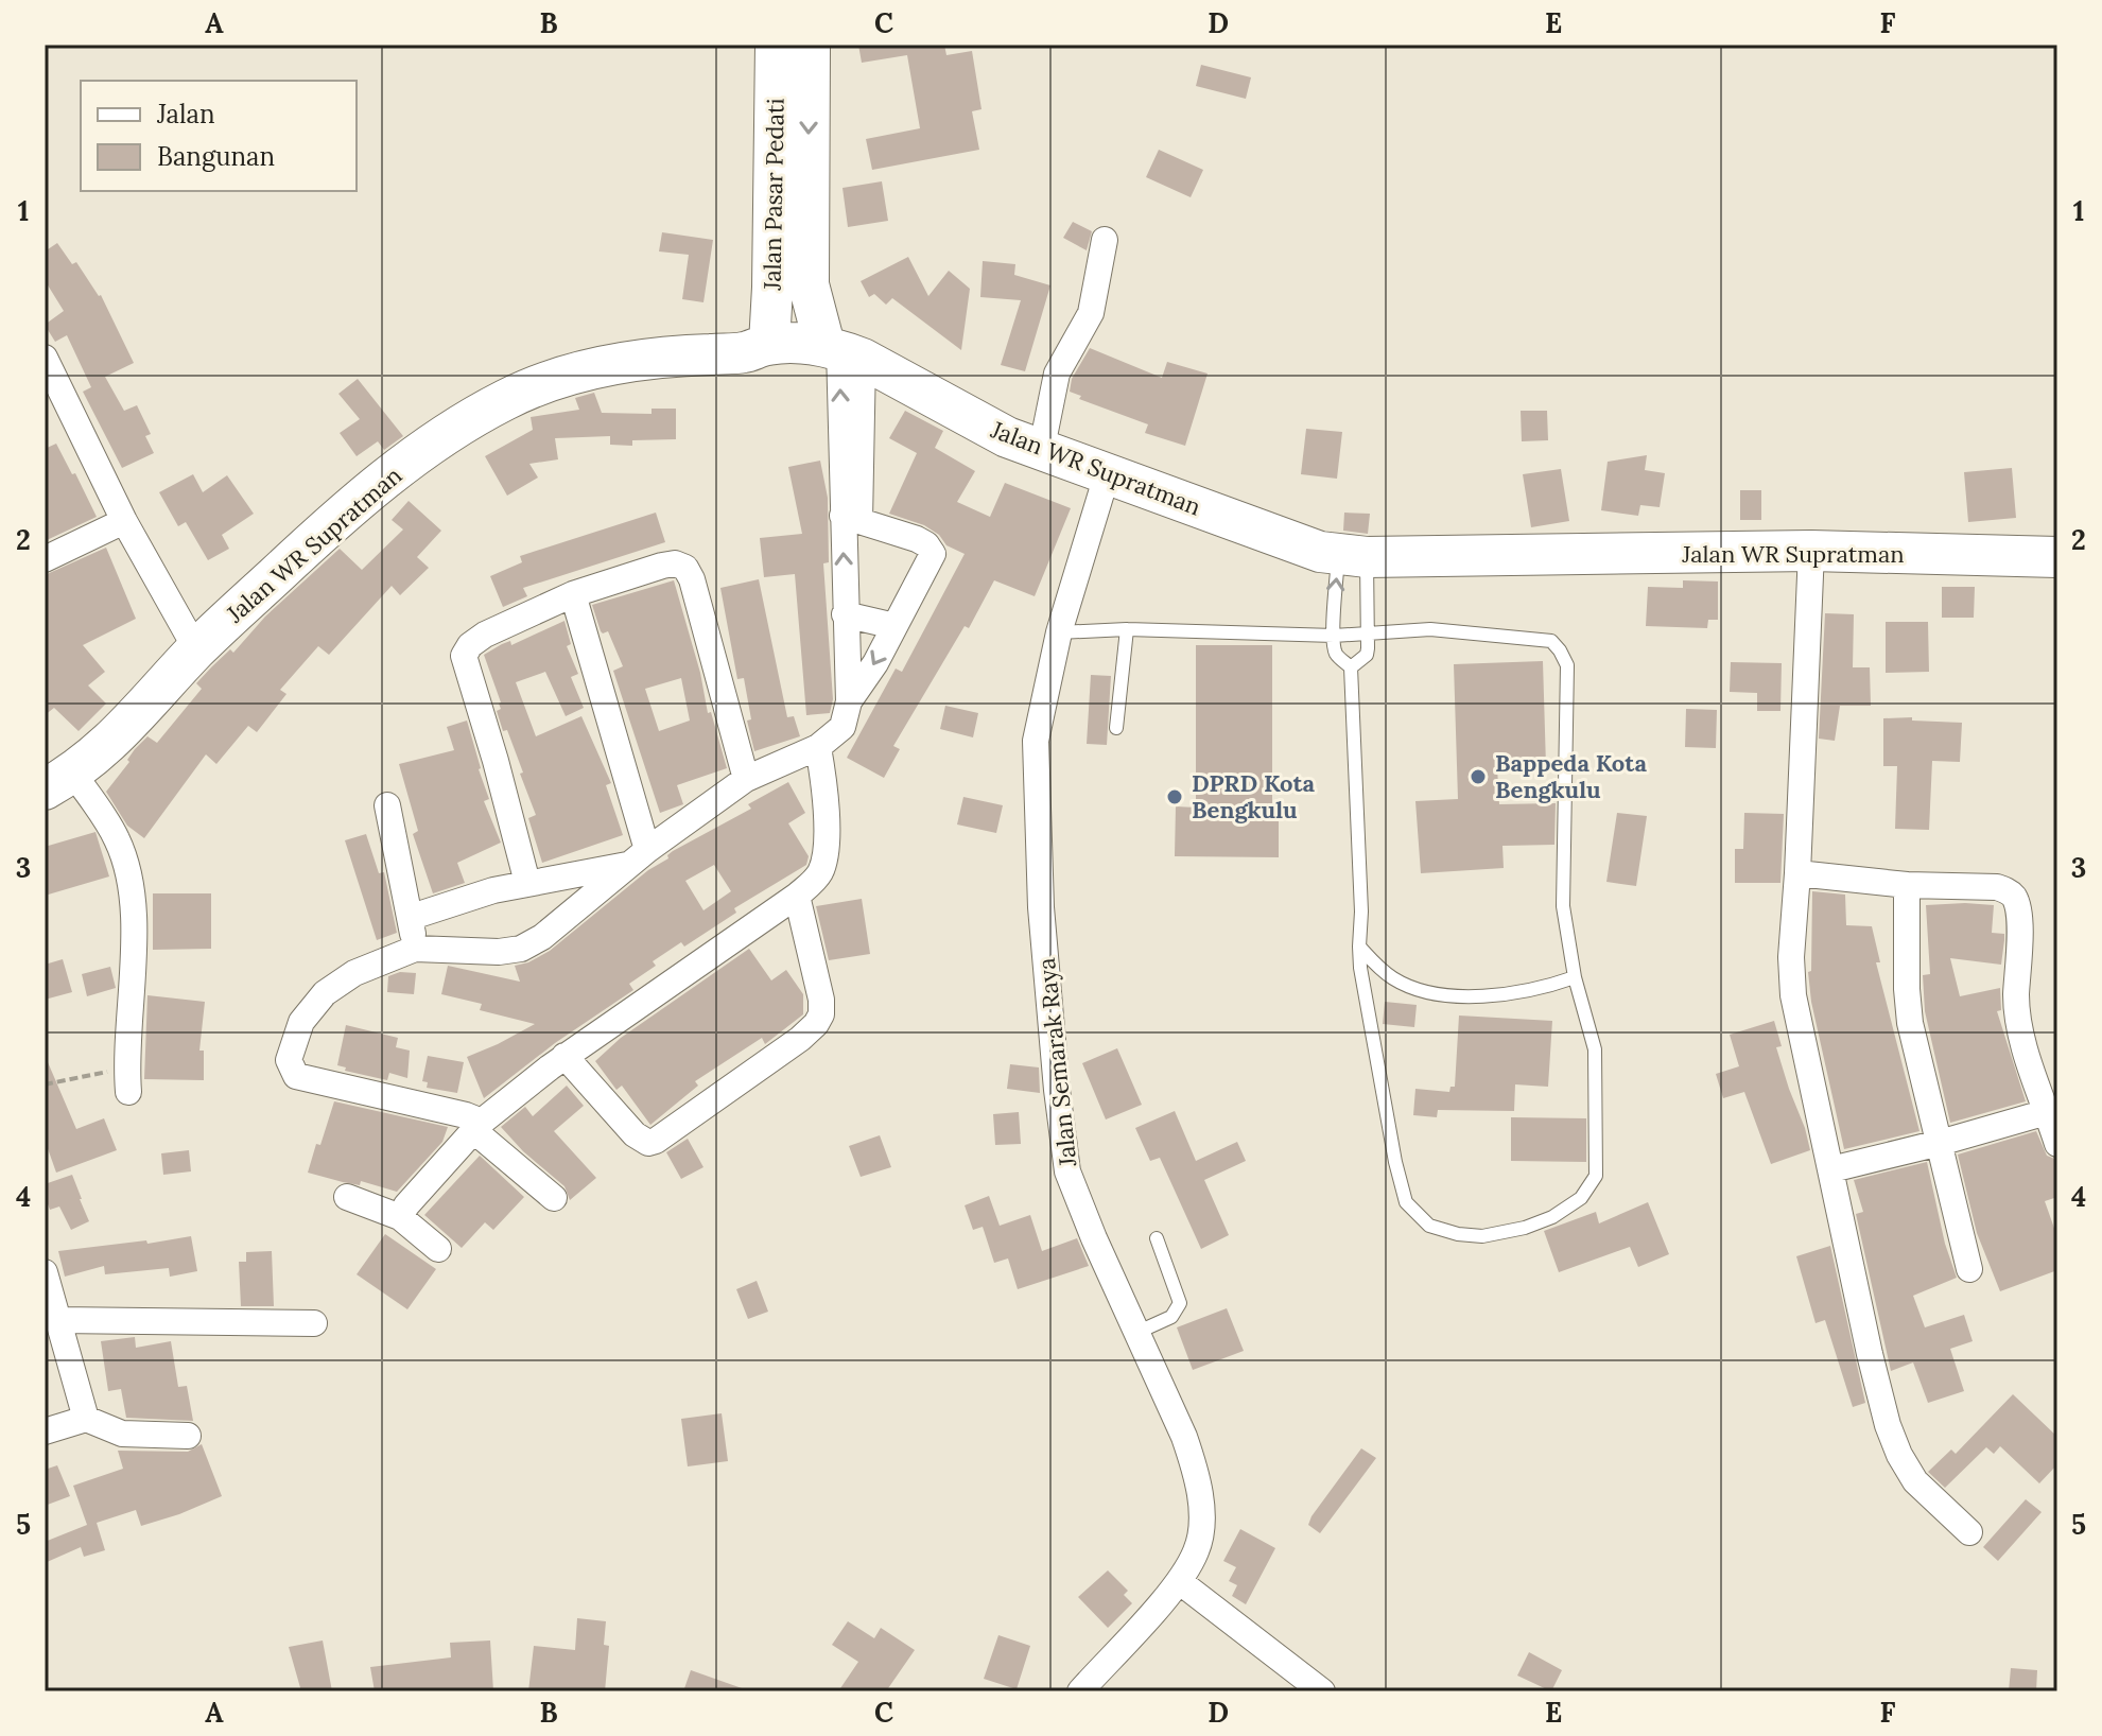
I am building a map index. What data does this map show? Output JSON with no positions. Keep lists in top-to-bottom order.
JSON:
{
  "streets": {
    "highway": ["Jalan Pasar Pedati", "Jalan WR Supratman"],
    "street": ["Jalan Semarak Raya"]
  },
  "crossings": [
    ["Jalan Pasar Pedati", "Jalan WR Supratman"],
    ["Jalan WR Supratman", "Jalan Semarak Raya"]
  ],
  "places": ["Bappeda Kota Bengkulu", "DPRD Kota Bengkulu"],
  "legend": ["Jalan", "Bangunan"],
  "grid": {
    "columns": [
      "A",
      "B",
      "C",
      "D",
      "E",
      "F"
    ],
    "rows": [
      "1",
      "2",
      "3",
      "4",
      "5"
    ]
  }
}
